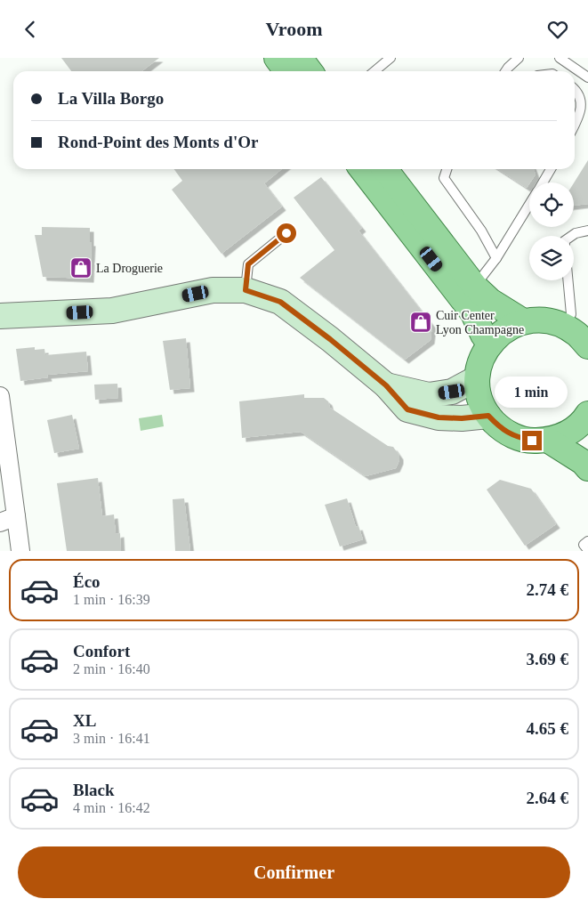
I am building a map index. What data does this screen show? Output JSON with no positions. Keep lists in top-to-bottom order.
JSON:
{
  "places": {
    "shop": ["La Droguerie", "Cuir Center Lyon Champagne"]
  },
  "page": {
    "header": "Vroom",
    "banner": ["La Villa Borgo", "Rond-Point des Monts d'Or"],
    "bubble": "1 min",
    "list": [
      {
        "name": "Éco",
        "note": "1 min · 16:39",
        "value": "2.74 €"
      },
      {
        "name": "Confort",
        "note": "2 min · 16:40",
        "value": "3.69 €"
      },
      {
        "name": "XL",
        "note": "3 min · 16:41",
        "value": "4.65 €"
      },
      {
        "name": "Black",
        "note": "4 min · 16:42",
        "value": "2.64 €"
      }
    ],
    "buttons": "Confirmer"
  }
}
